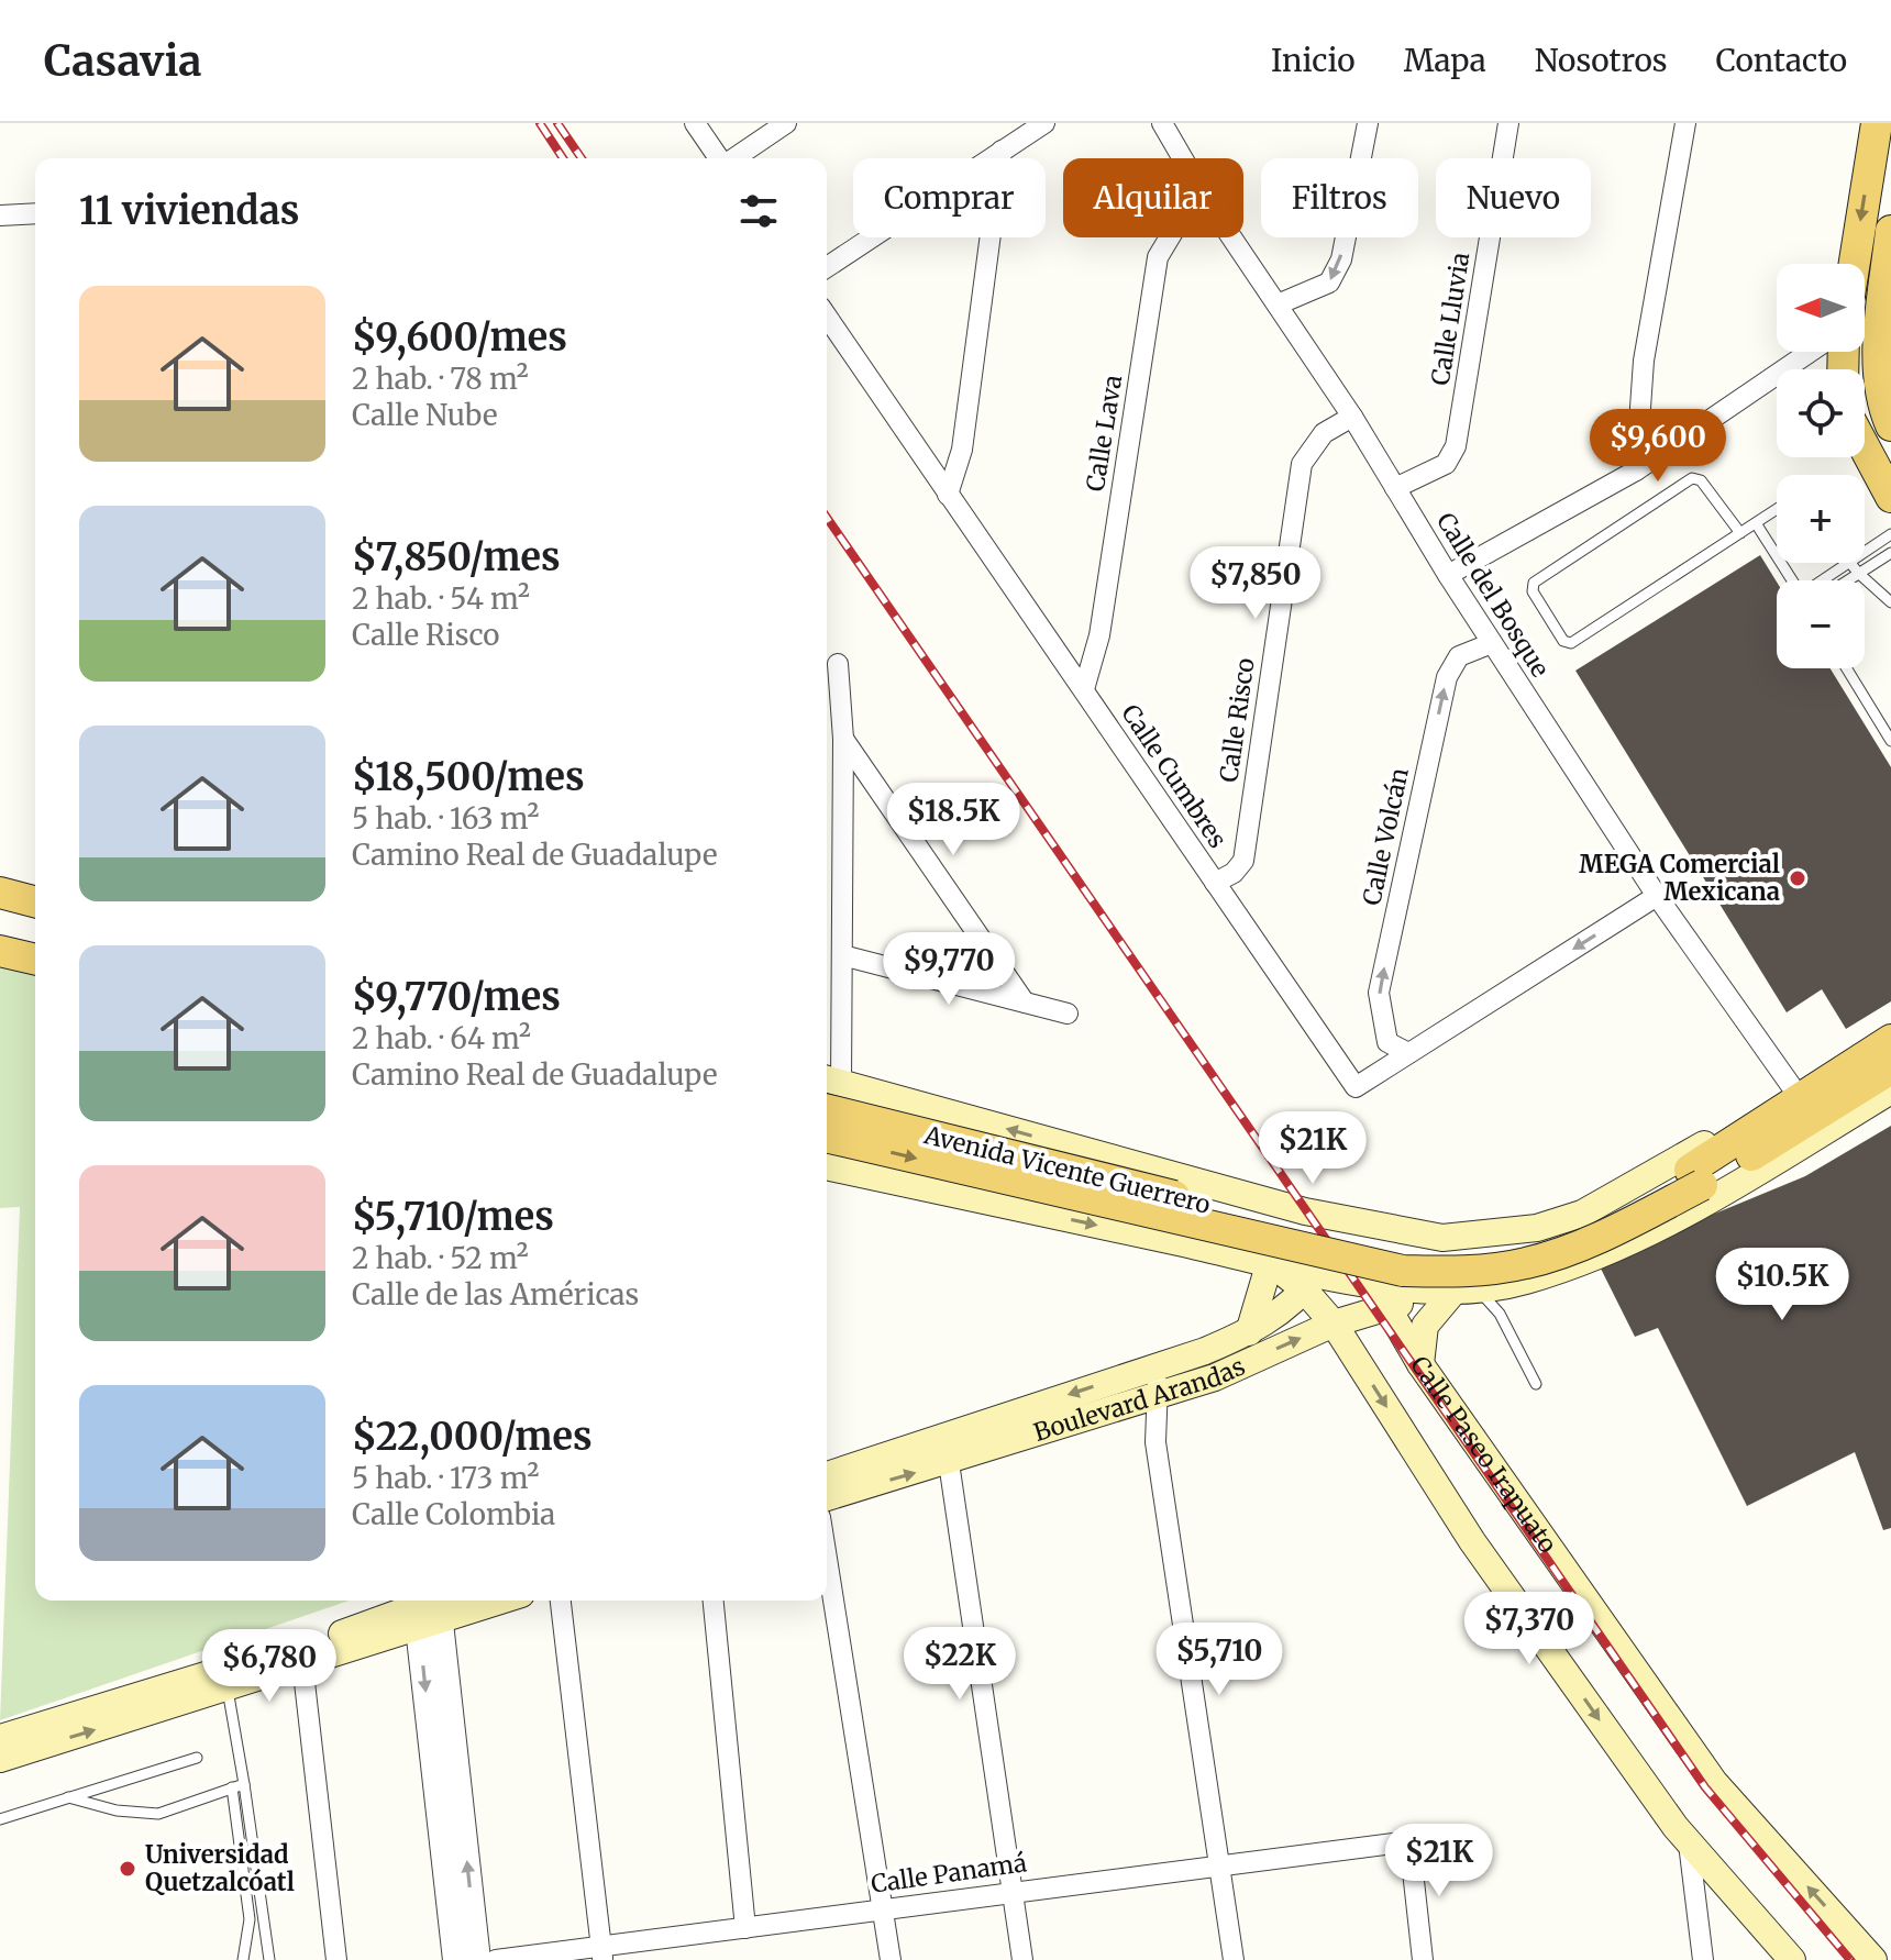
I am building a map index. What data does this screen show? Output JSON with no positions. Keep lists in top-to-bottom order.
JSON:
{
  "streets": {
    "main road": ["Avenida Vicente Guerrero", "Boulevard Arandas", "Calle Paseo Irapuato"],
    "street": [
      "Calle Lluvia",
      "Calle Lava",
      "Calle del Bosque",
      "Calle Risco",
      "Calle Cumbres",
      "Calle Volcán",
      "Calle Panamá"
    ]
  },
  "crossings": [
    ["Calle Lluvia", "Calle del Bosque"],
    ["Calle Lava", "Calle Cumbres"],
    ["Calle del Bosque", "Calle Risco"],
    ["Calle del Bosque", "Calle Volcán"],
    ["Calle Risco", "Calle Cumbres"],
    ["Calle Cumbres", "Calle Volcán"],
    ["Boulevard Arandas", "Calle Paseo Irapuato"]
  ],
  "one_way": ["Calle Volcán"],
  "places": ["MEGA Comercial Mexicana", "Universidad Quetzalcóatl"],
  "north": "left",
  "page": {
    "header": "Casavia",
    "nav": [
      "Inicio",
      "Mapa",
      "Nosotros",
      "Contacto"
    ],
    "chip": [
      "Comprar",
      "Alquilar",
      "Filtros",
      "Nuevo"
    ],
    "heading": "11 viviendas",
    "map_buttons": ["+", "−"],
    "list": [
      {
        "name": "$9,600/mes",
        "note": "2 hab. · 78 m² · Calle Nube"
      },
      {
        "name": "$7,850/mes",
        "note": "2 hab. · 54 m² · Calle Risco"
      },
      {
        "name": "$18,500/mes",
        "note": "5 hab. · 163 m² · Camino Real de Guadalupe"
      },
      {
        "name": "$9,770/mes",
        "note": "2 hab. · 64 m² · Camino Real de Guadalupe"
      },
      {
        "name": "$5,710/mes",
        "note": "2 hab. · 52 m² · Calle de las Américas"
      },
      {
        "name": "$22,000/mes",
        "note": "5 hab. · 173 m² · Calle Colombia"
      }
    ],
    "price": [
      "$9,600",
      "$7,850",
      "$18.5K",
      "$9,770",
      "$21K",
      "$10.5K",
      "$7,370",
      "$5,710",
      "$22K",
      "$6,780",
      "$21K"
    ]
  }
}
